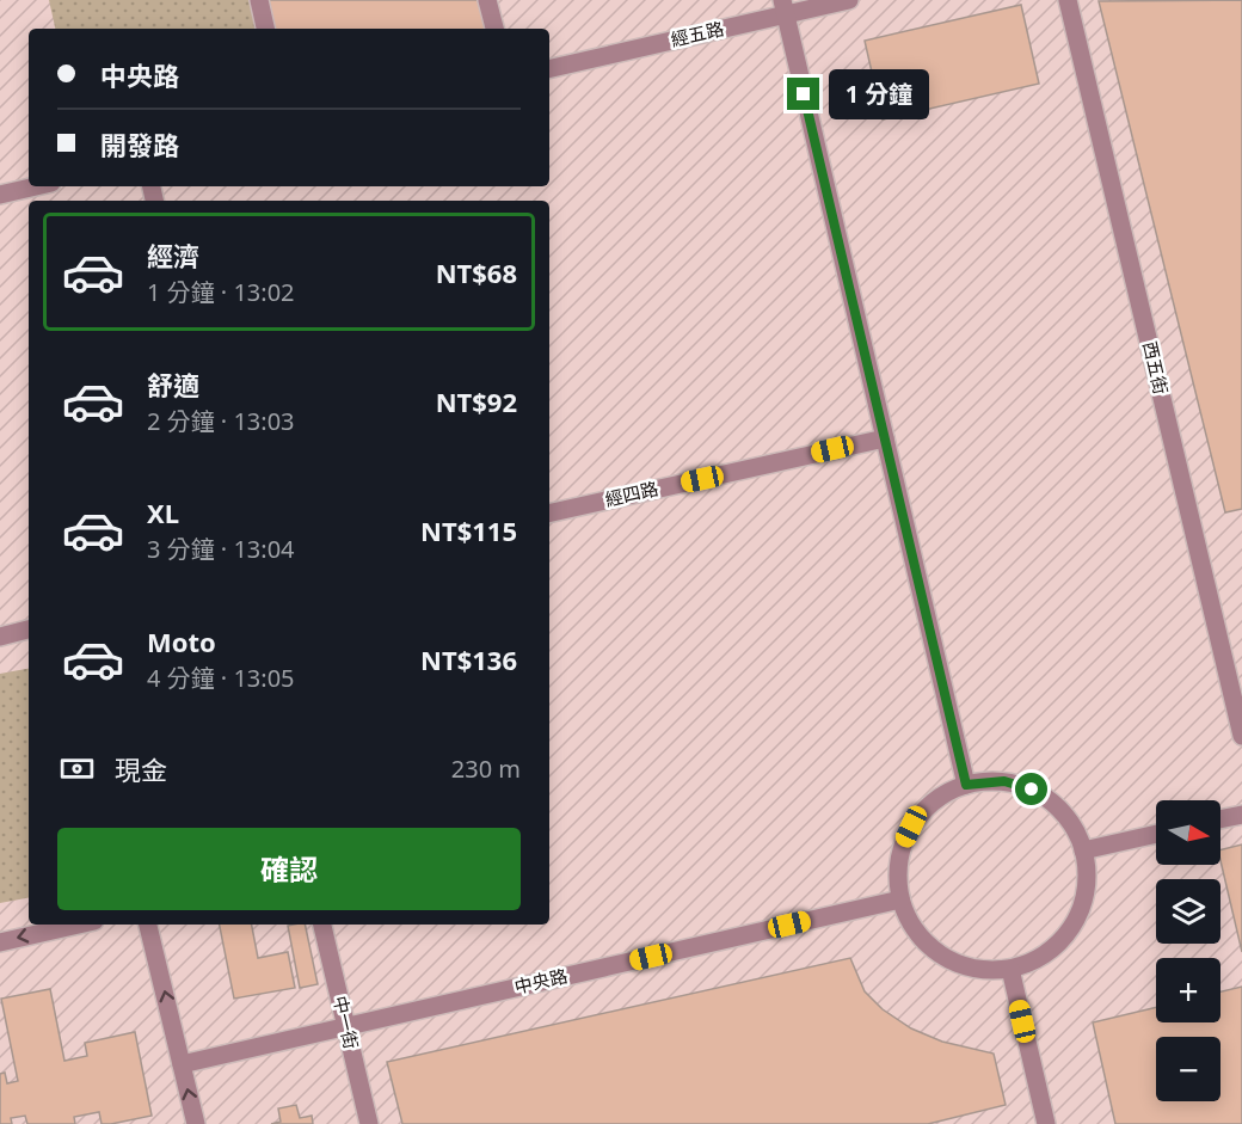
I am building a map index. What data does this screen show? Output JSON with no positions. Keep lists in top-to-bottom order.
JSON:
{
  "streets": {
    "street": [
      "經五路",
      "西五街",
      "經四路",
      "中央路",
      "中一街"
    ]
  },
  "crossings": [
    ["中央路", "中一街"]
  ],
  "north": "right",
  "page": {
    "banner": ["中央路", "開發路"],
    "bubble": "1 分鐘",
    "list": [
      {
        "name": "經濟",
        "note": "1 分鐘 · 13:02",
        "value": "NT$68"
      },
      {
        "name": "舒適",
        "note": "2 分鐘 · 13:03",
        "value": "NT$92"
      },
      {
        "name": "XL",
        "note": "3 分鐘 · 13:04",
        "value": "NT$115"
      },
      {
        "name": "Moto",
        "note": "4 分鐘 · 13:05",
        "value": "NT$136"
      }
    ],
    "pay": ["現金", "230 m"],
    "map_buttons": ["+", "−"],
    "buttons": "確認"
  }
}
